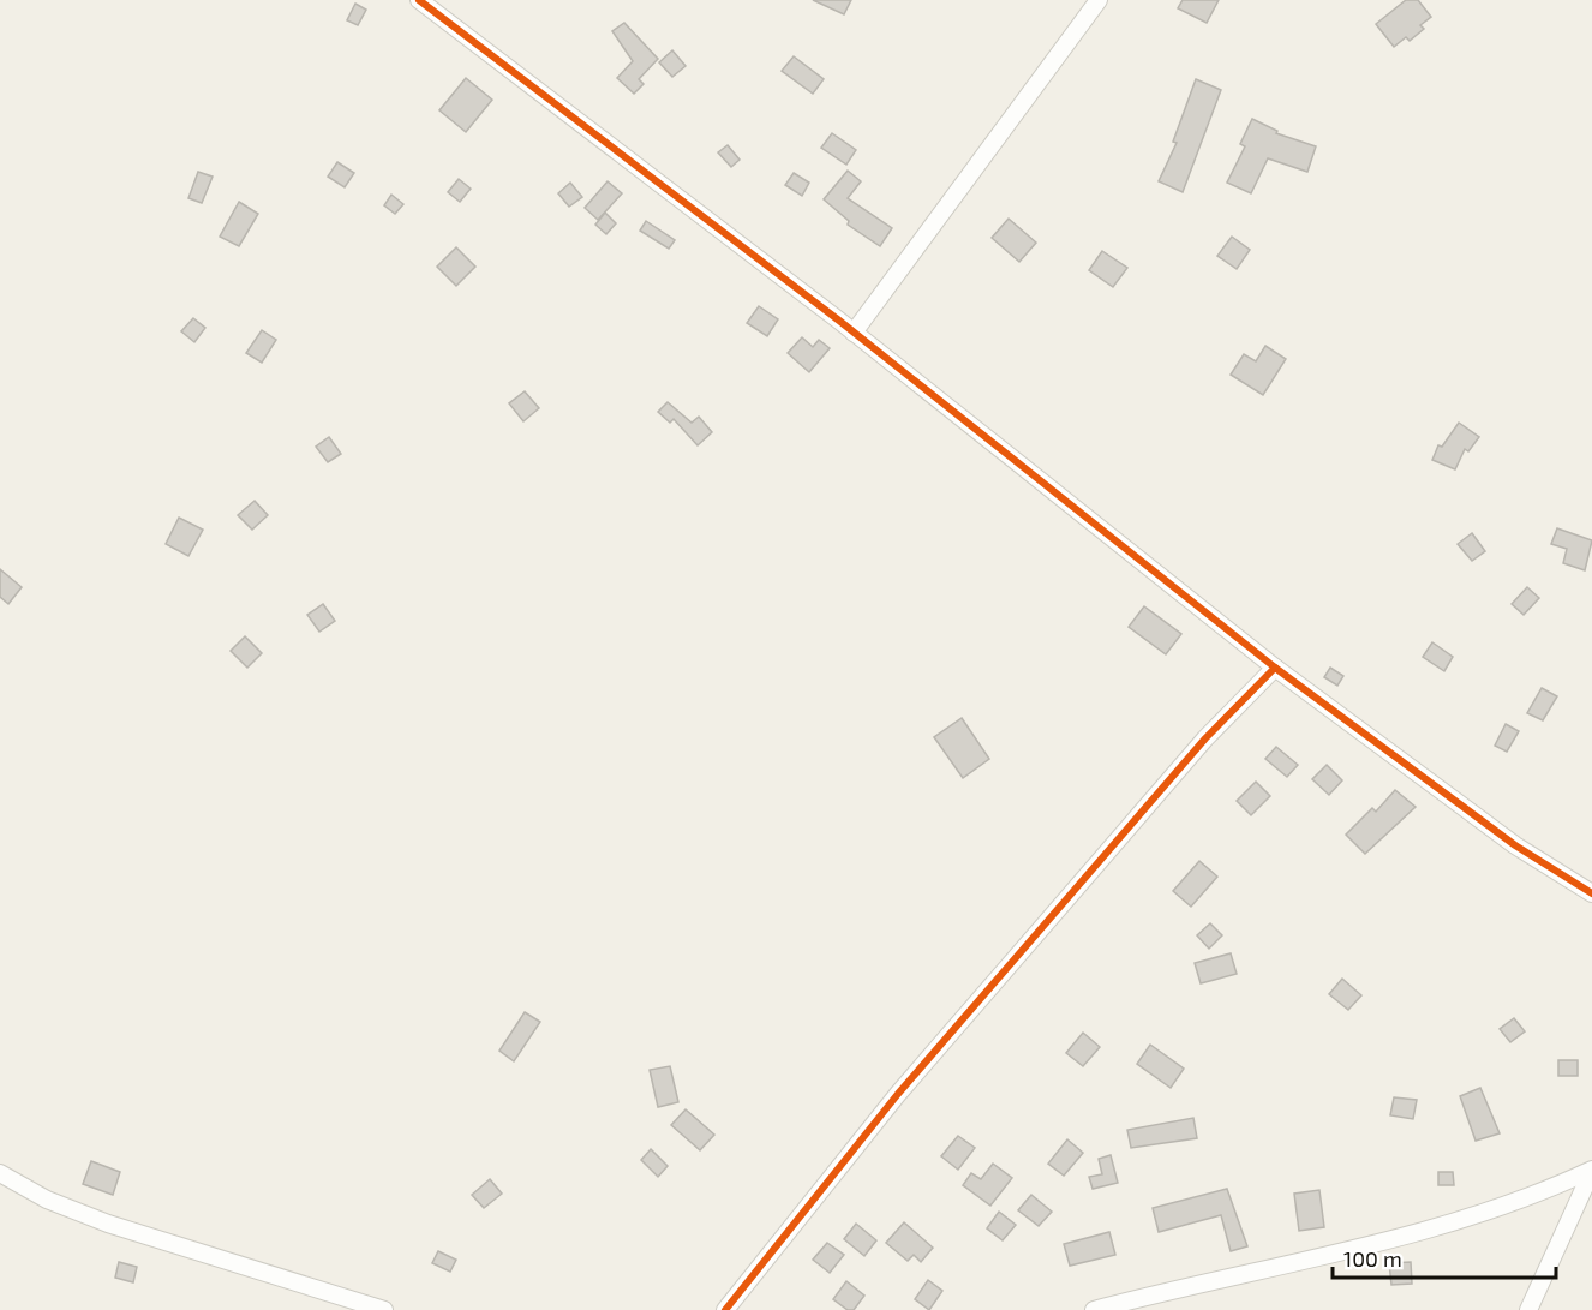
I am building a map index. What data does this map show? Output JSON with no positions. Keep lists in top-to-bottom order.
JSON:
{
  "scale_bar": "100 m"
}
